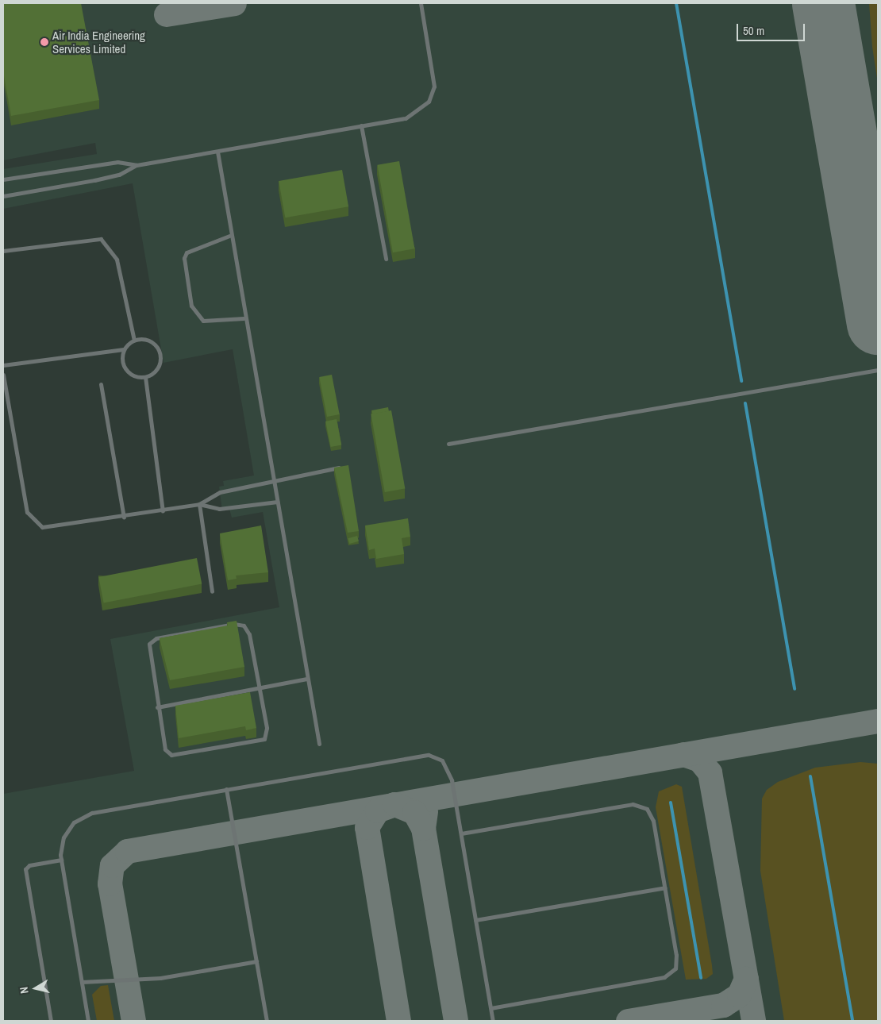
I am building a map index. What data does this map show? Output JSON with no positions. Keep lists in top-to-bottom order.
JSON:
{
  "places": ["Air India Engineering Services Limited"],
  "scale_bar": "50 m",
  "north": "left"
}
